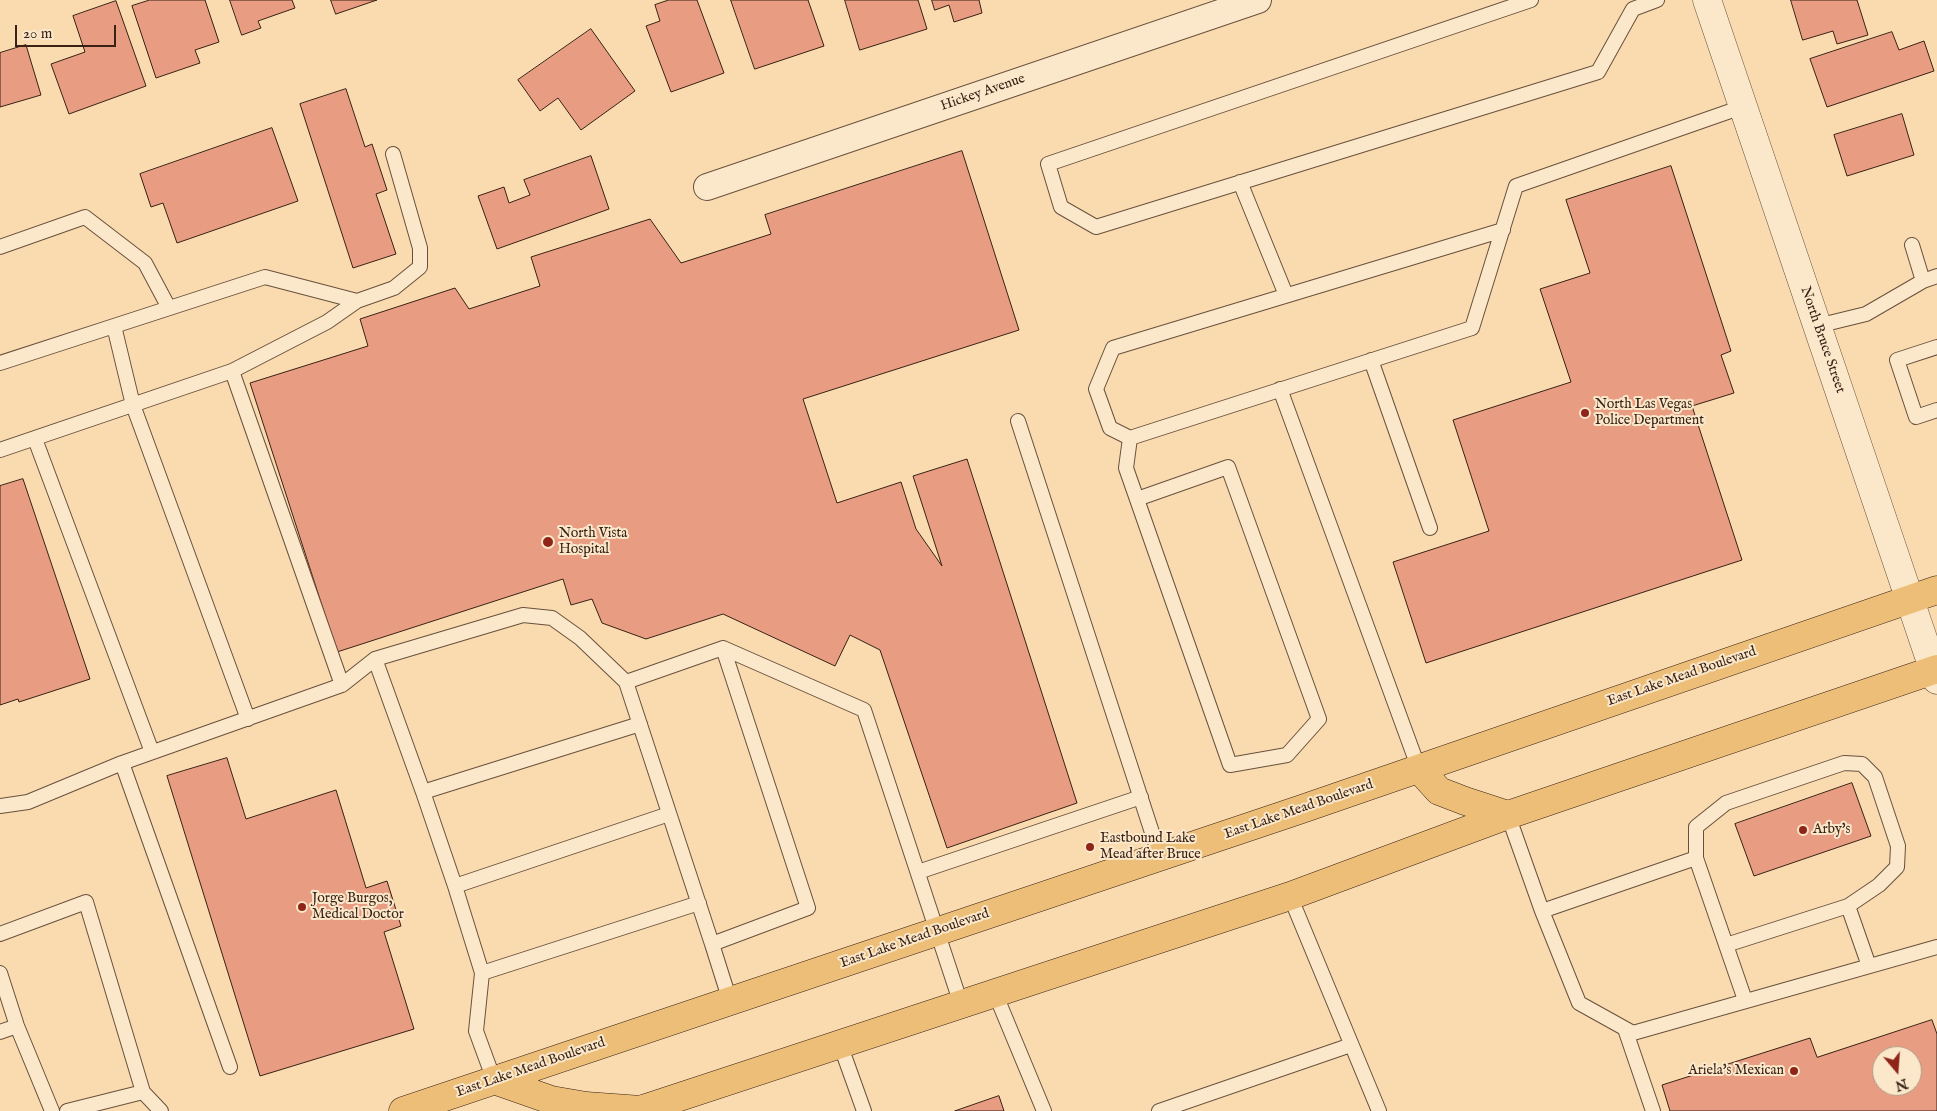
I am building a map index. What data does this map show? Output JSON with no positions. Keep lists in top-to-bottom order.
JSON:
{
  "streets": {
    "main road": ["East Lake Mead Boulevard"],
    "street": ["Hickey Avenue", "North Bruce Street"]
  },
  "crossings": [
    ["North Bruce Street", "East Lake Mead Boulevard"]
  ],
  "places": [
    "North Las Vegas Police Department",
    "North Vista Hospital",
    "Arby's",
    "Eastbound Lake Mead after Bruce",
    "Jorge Burgos, Medical Doctor",
    "Ariela's Mexican"
  ],
  "scale_bar": "20 m",
  "north": "bottom"
}
